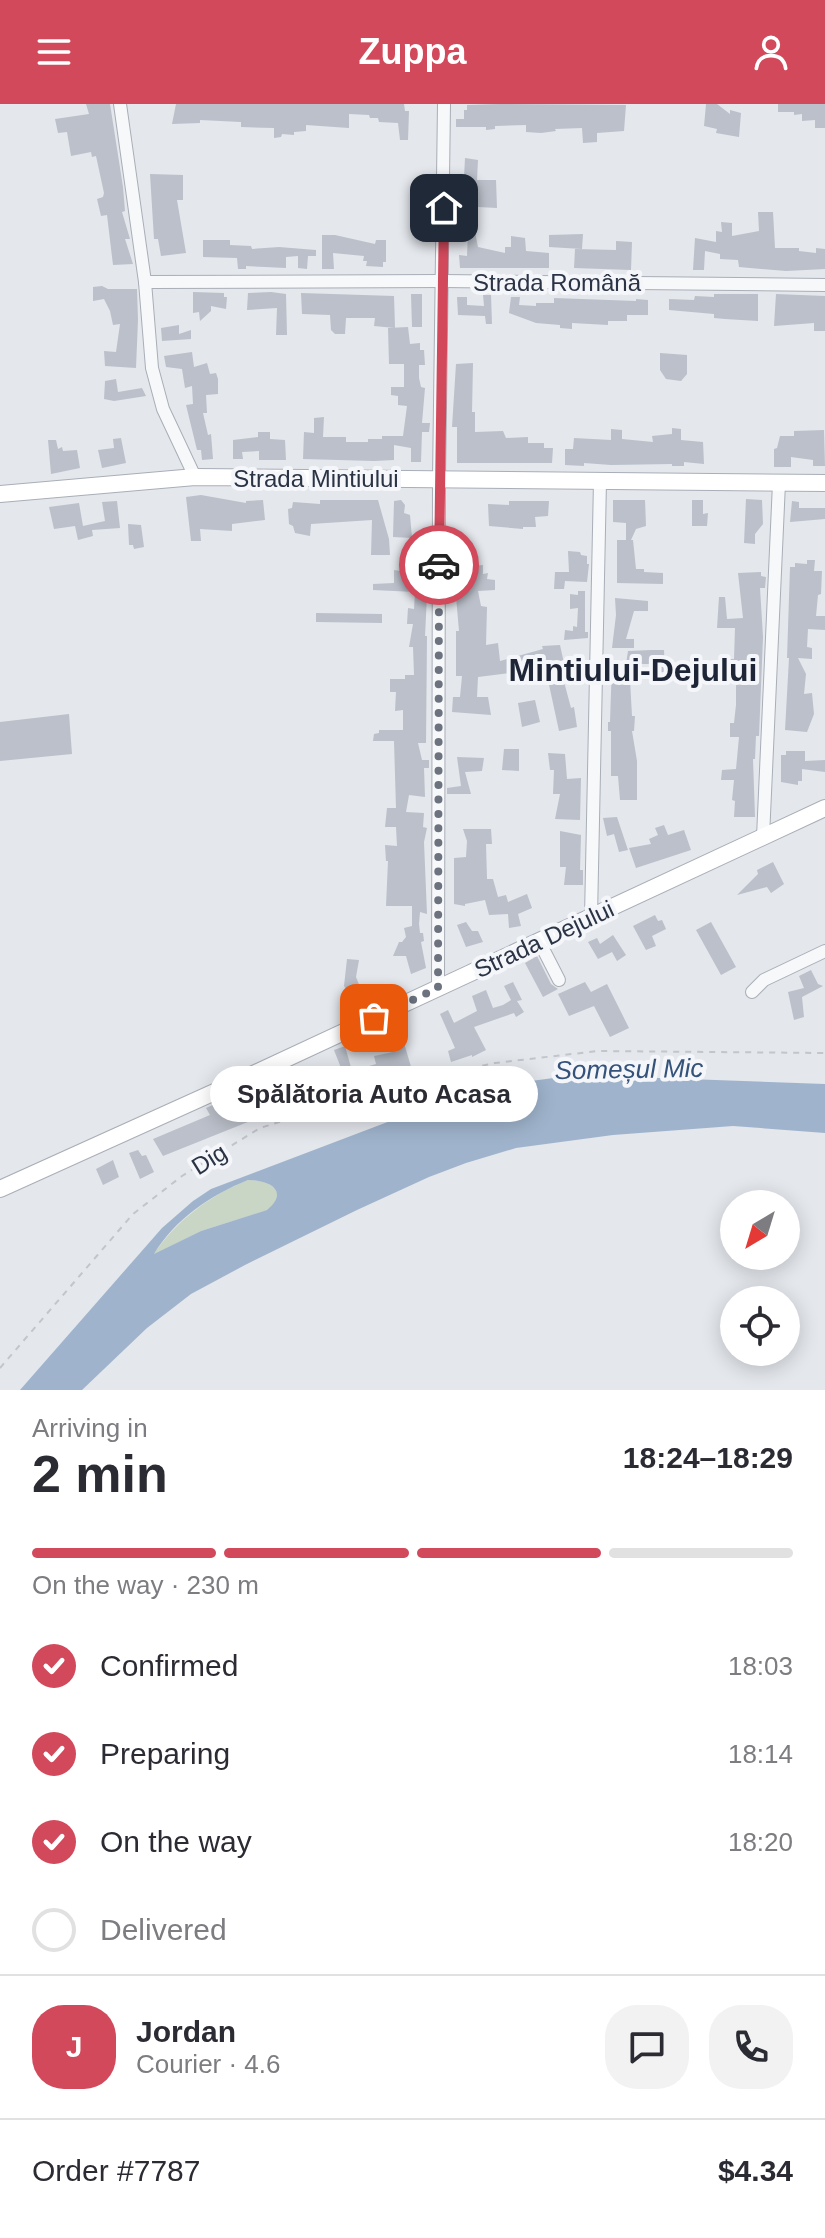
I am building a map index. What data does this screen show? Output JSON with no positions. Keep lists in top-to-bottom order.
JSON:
{
  "streets": {
    "main road": ["Strada Mintiului", "Strada Dejului"],
    "street": ["Strada Română"],
    "path": ["Dig"]
  },
  "districts": ["Mintiului-Dejului"],
  "water": ["Someșul Mic"],
  "places": ["Spălătoria Auto Acasa"],
  "north": "bottom left",
  "page": {
    "header": "Zuppa",
    "bubble": "Spălătoria Auto Acasa",
    "heading": ["2 min", "Arriving in", "18:24–18:29"],
    "panel": [
      "Jordan",
      "Courier · 4.6",
      "Order #7787",
      "$4.34"
    ],
    "bar": "On the way · 230 m",
    "list": [
      ["Confirmed", "18:03"],
      ["Preparing", "18:14"],
      ["On the way", "18:20"],
      "Delivered"
    ],
    "round": "J"
  }
}
